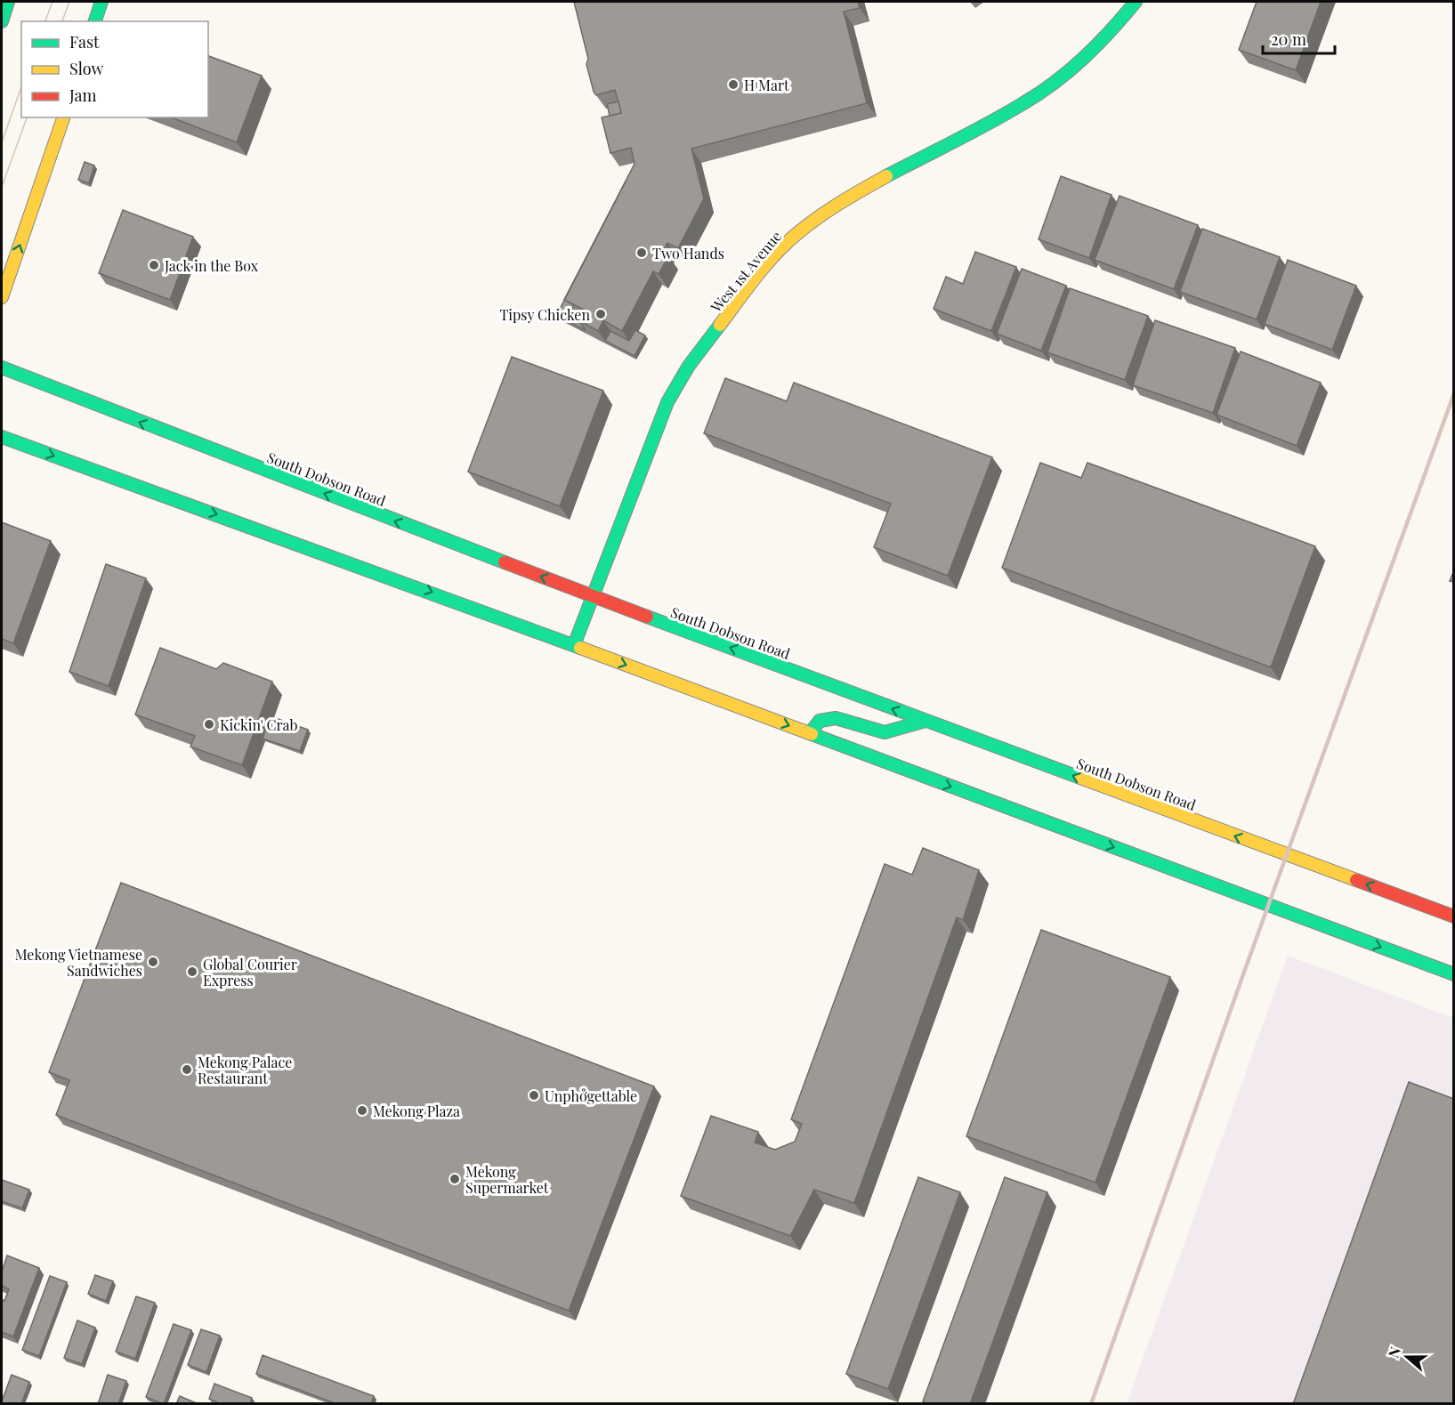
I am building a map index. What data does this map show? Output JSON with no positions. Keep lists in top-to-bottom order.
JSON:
{
  "streets": {
    "main road": ["West 1st Avenue", "South Dobson Road"]
  },
  "crossings": [
    ["West 1st Avenue", "South Dobson Road"]
  ],
  "places": [
    "H Mart",
    "Two Hands",
    "Jack in the Box",
    "Tipsy Chicken",
    "Kickin' Crab",
    "Mekong Vietnamese Sandwiches",
    "Global Courier Express",
    "Mekong Palace Restaurant",
    "Unphởgettable",
    "Mekong Plaza",
    "Mekong Supermarket"
  ],
  "legend": ["Fast", "Slow", "Jam"],
  "scale_bar": "20 m",
  "north": "left"
}
